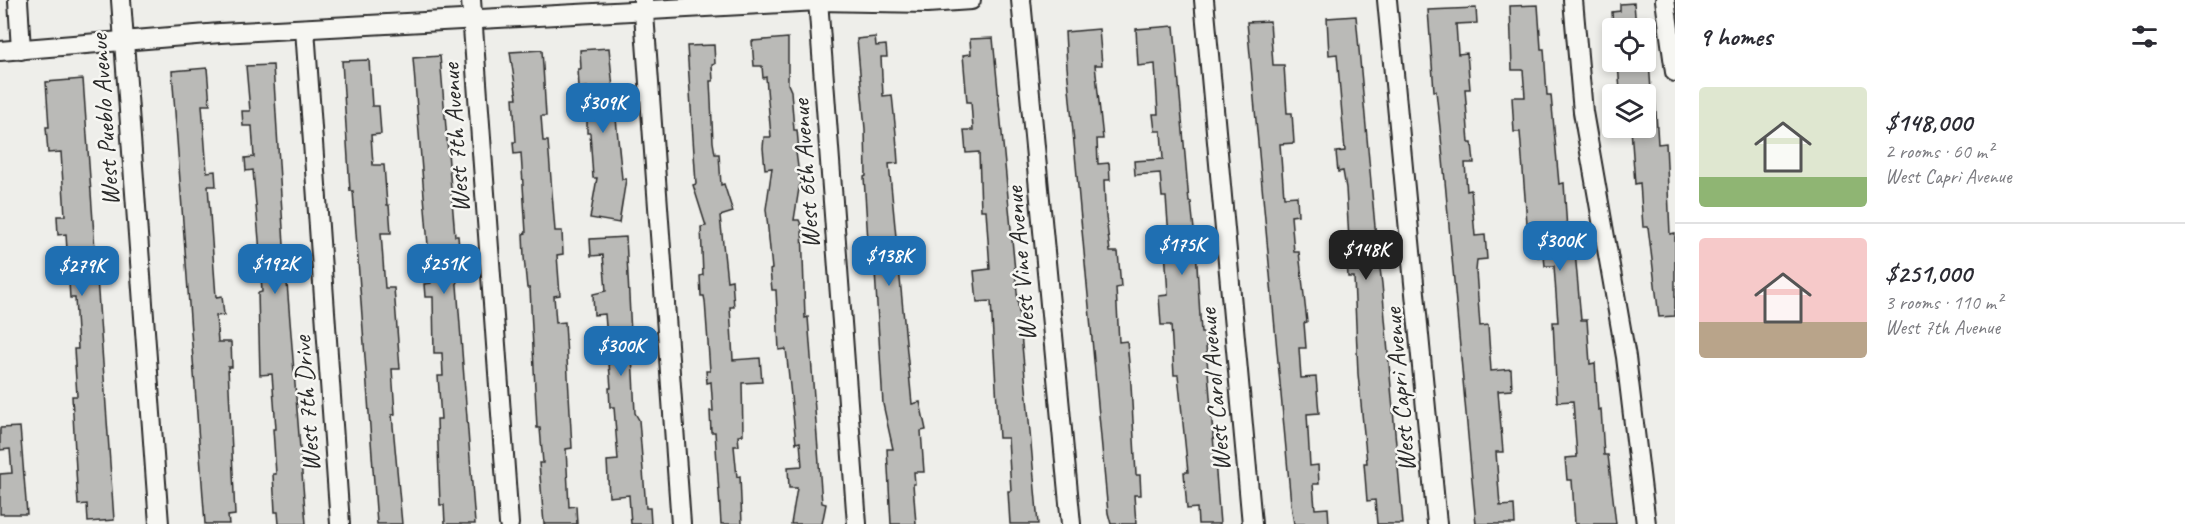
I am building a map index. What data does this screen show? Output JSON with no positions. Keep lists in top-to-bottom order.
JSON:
{
  "streets": {
    "street": [
      "West Pueblo Avenue",
      "West 7th Avenue",
      "West 6th Avenue",
      "West Vine Avenue",
      "West Carol Avenue",
      "West Capri Avenue",
      "West 7th Drive"
    ]
  },
  "page": {
    "heading": "9 homes",
    "list": [
      {
        "name": "$148,000",
        "note": "2 rooms · 60 m² · West Capri Avenue"
      },
      {
        "name": "$251,000",
        "note": "3 rooms · 110 m² · West 7th Avenue"
      }
    ],
    "price": [
      "$309K",
      "$300K",
      "$175K",
      "$148K",
      "$138K",
      "$192K",
      "$251K",
      "$279K",
      "$300K"
    ]
  }
}
